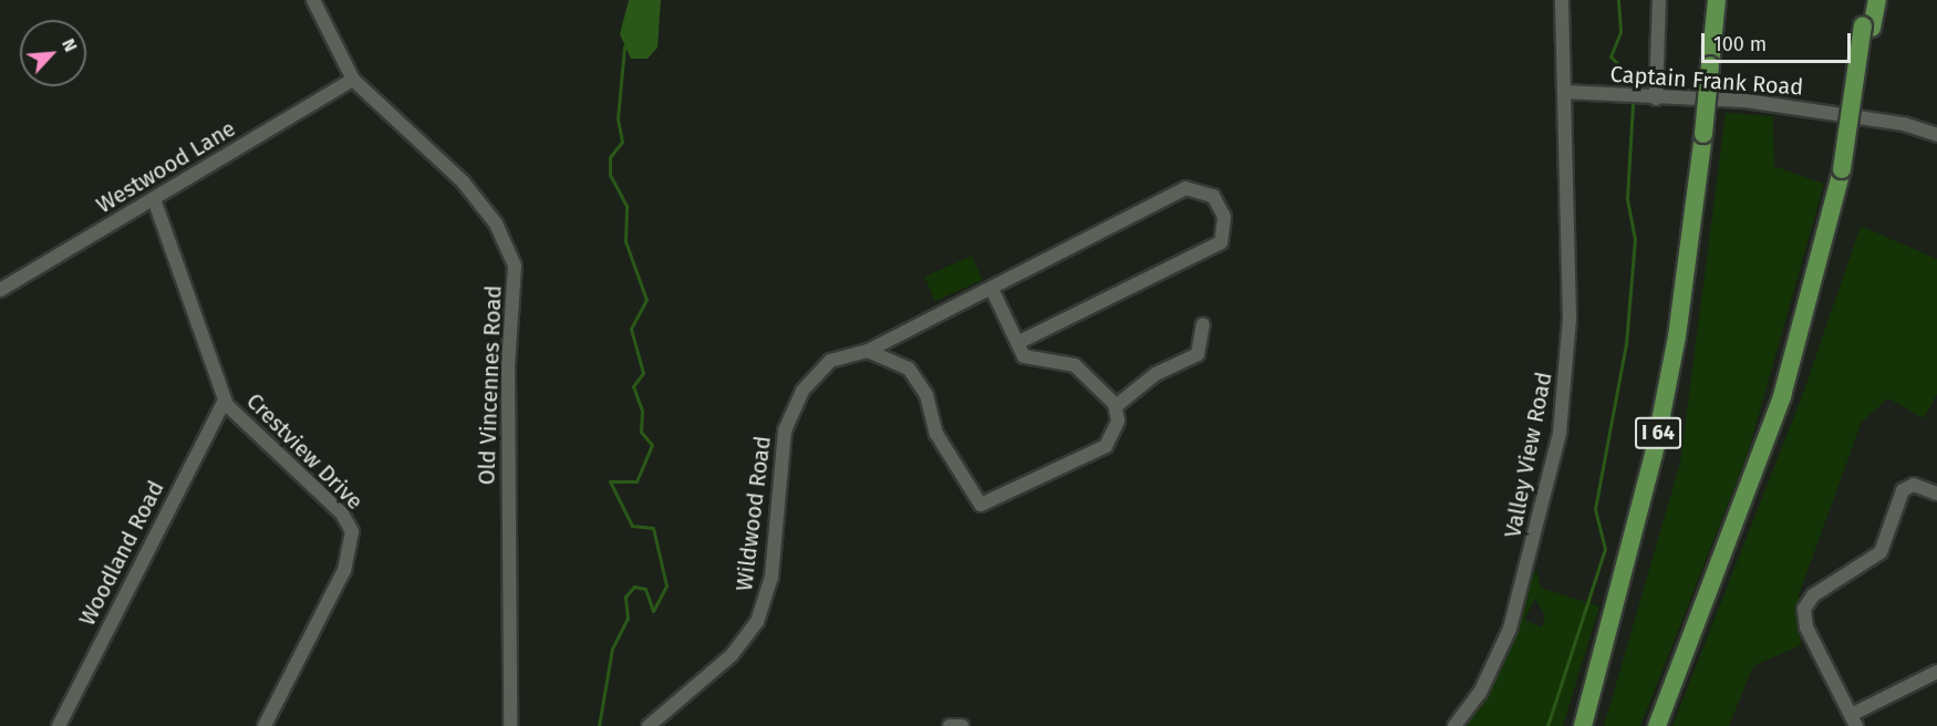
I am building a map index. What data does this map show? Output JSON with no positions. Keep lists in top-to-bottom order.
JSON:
{
  "streets": {
    "highway": ["I 64"],
    "street": [
      "Captain Frank Road",
      "Westwood Lane",
      "Old Vincennes Road",
      "Crestview Drive",
      "Valley View Road",
      "Wildwood Road",
      "Woodland Road"
    ]
  },
  "crossings": [
    ["Captain Frank Road", "Valley View Road"],
    ["Westwood Lane", "Old Vincennes Road"],
    ["Westwood Lane", "Crestview Drive"],
    ["Crestview Drive", "Woodland Road"]
  ],
  "scale_bar": "100 m",
  "north": "top right"
}
